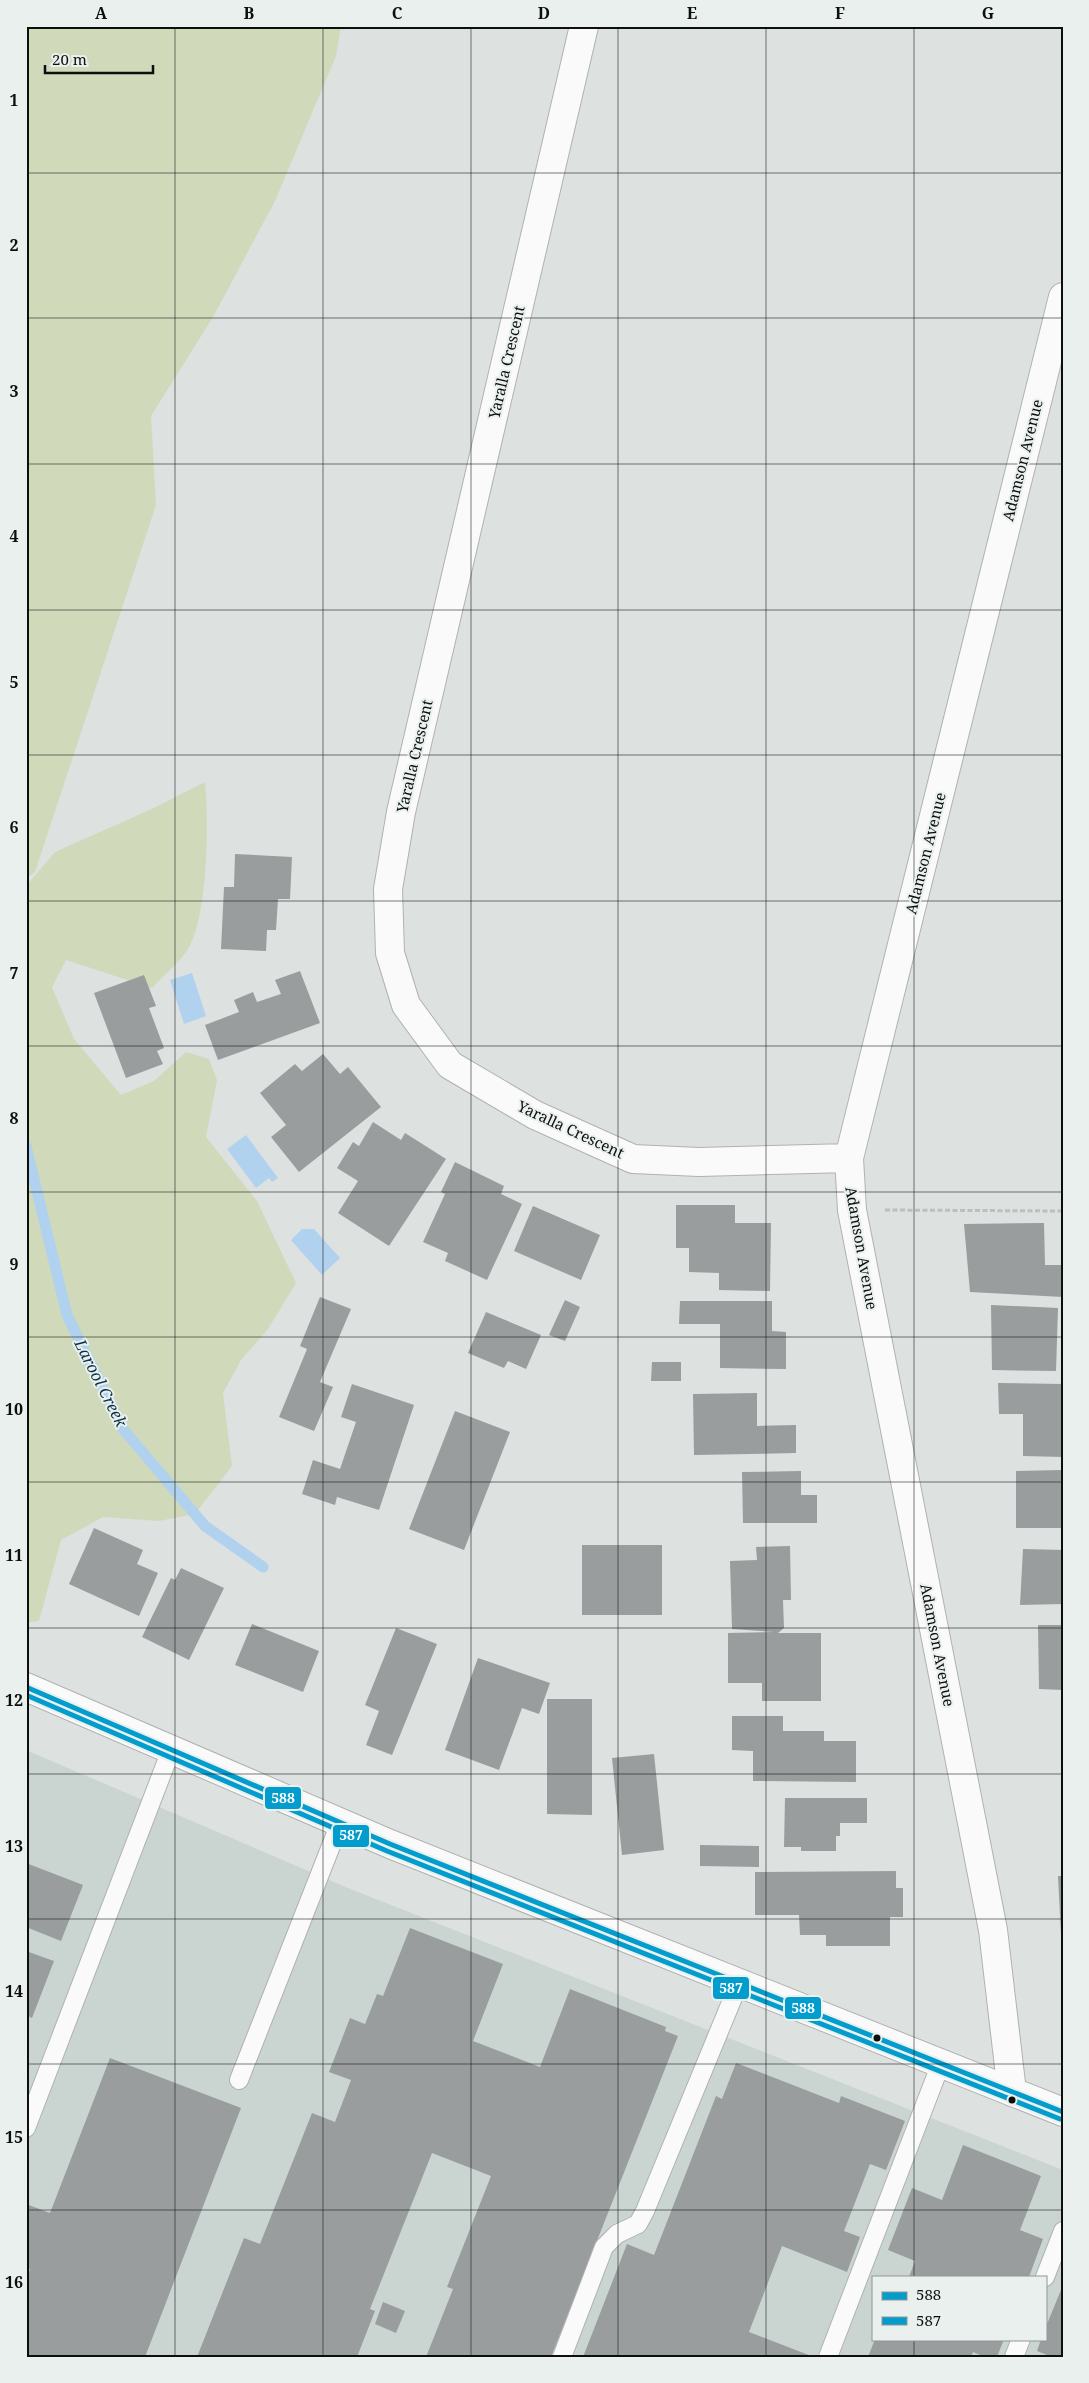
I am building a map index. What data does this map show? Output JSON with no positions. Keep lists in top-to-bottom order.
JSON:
{
  "streets": {
    "street": ["Yaralla Crescent", "Adamson Avenue"]
  },
  "crossings": [
    ["Yaralla Crescent", "Adamson Avenue"]
  ],
  "water": ["Larool Creek"],
  "lines": ["transit line 588", "transit line 587"],
  "legend": ["588", "587"],
  "scale_bar": "20 m",
  "grid": {
    "columns": [
      "A",
      "B",
      "C",
      "D",
      "E",
      "F",
      "G"
    ],
    "rows": [
      "1",
      "2",
      "3",
      "4",
      "5",
      "6",
      "7",
      "8",
      "9",
      "10",
      "11",
      "12",
      "13",
      "14",
      "15",
      "16"
    ]
  }
}
